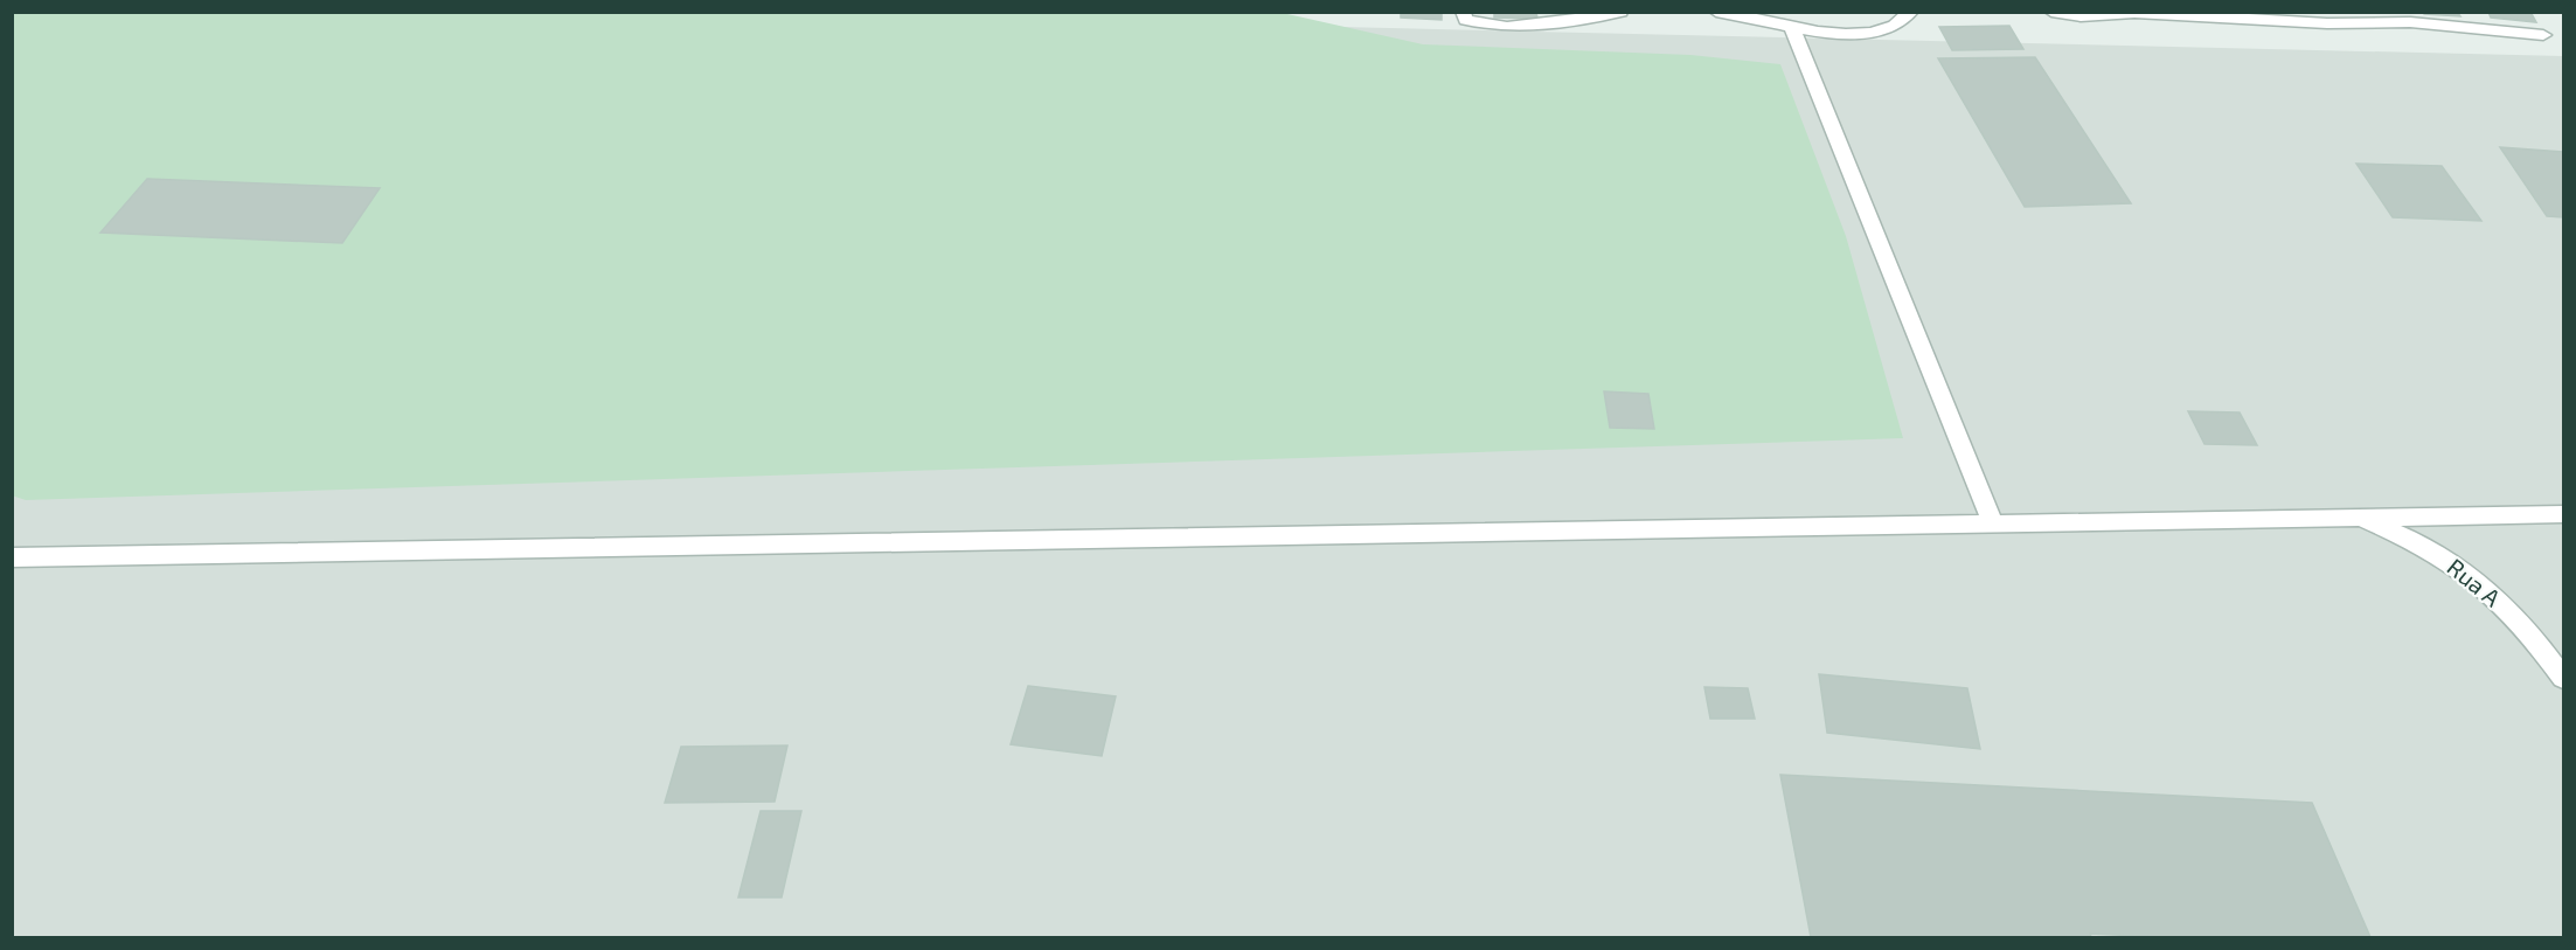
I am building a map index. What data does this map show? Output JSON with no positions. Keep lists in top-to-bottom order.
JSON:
{
  "streets": {
    "street": ["Rua A"]
  }
}
